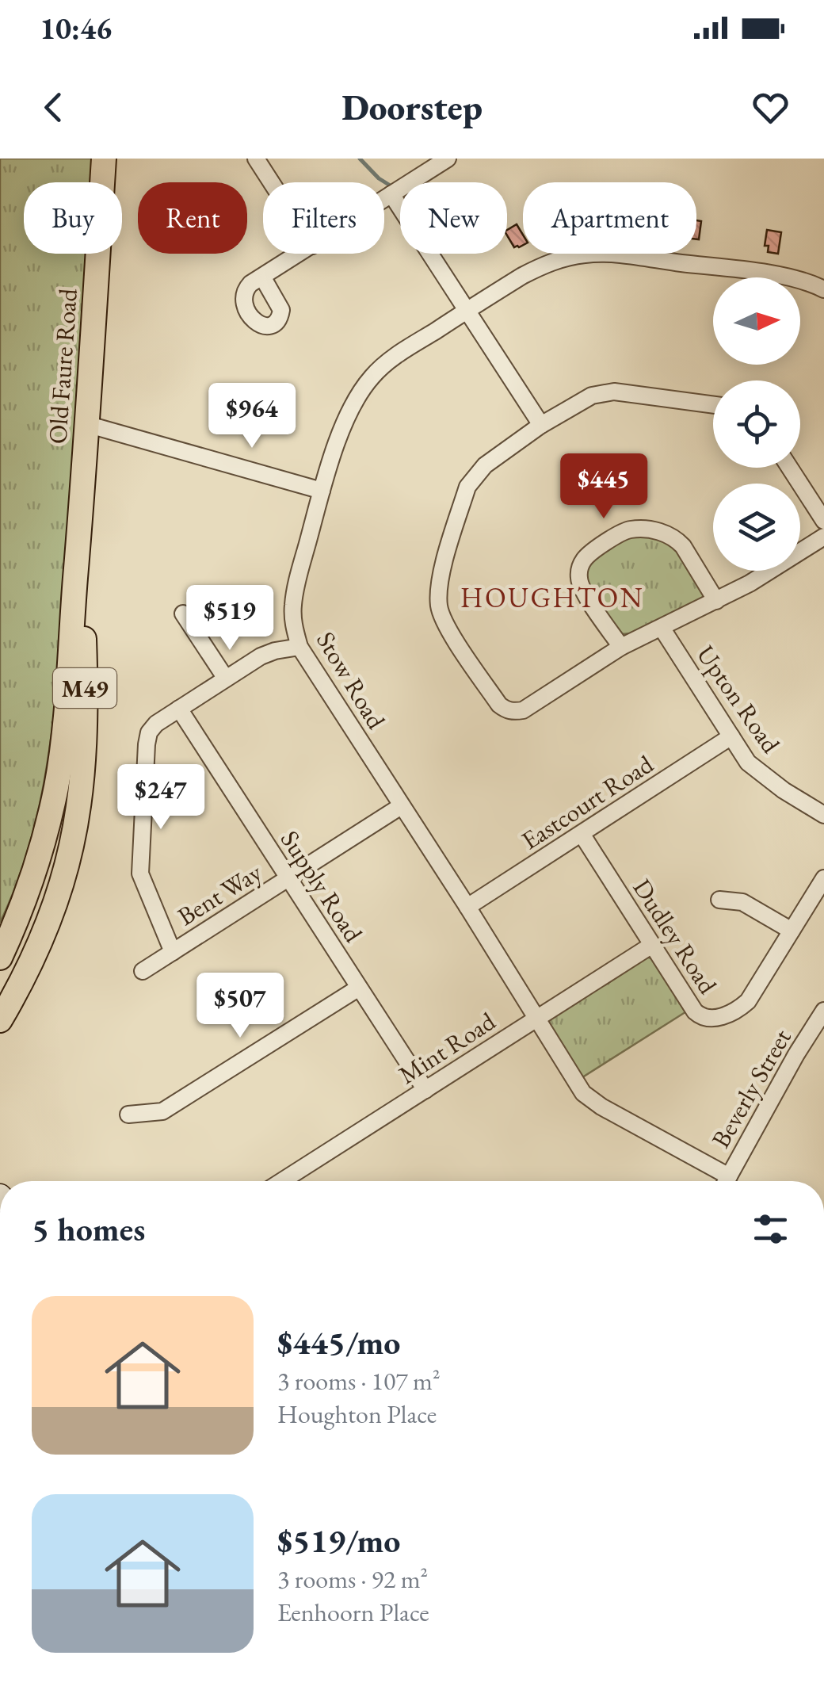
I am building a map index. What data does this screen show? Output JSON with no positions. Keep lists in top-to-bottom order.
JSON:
{
  "streets": {
    "main road": ["Old Faure Road", "M49"],
    "street": [
      "Stow Road",
      "Upton Road",
      "Eastcourt Road",
      "Supply Road",
      "Bent Way",
      "Dudley Road",
      "Mint Road",
      "Beverly Street"
    ]
  },
  "crossings": [
    ["Stow Road", "Eastcourt Road"],
    ["Stow Road", "Bent Way"],
    ["Stow Road", "Mint Road"],
    ["Upton Road", "Eastcourt Road"],
    ["Eastcourt Road", "Dudley Road"],
    ["Supply Road", "Bent Way"],
    ["Supply Road", "Mint Road"],
    ["Dudley Road", "Mint Road"]
  ],
  "districts": ["HOUGHTON"],
  "north": "right",
  "page": {
    "status": "10:46",
    "header": "Doorstep",
    "chip": [
      "Buy",
      "Rent",
      "Filters",
      "New",
      "Apartment"
    ],
    "price": [
      "$964",
      "$445",
      "$519",
      "$247",
      "$507"
    ],
    "heading": "5 homes",
    "list": [
      {
        "name": "$445/mo",
        "note": "3 rooms · 107 m² · Houghton Place"
      },
      {
        "name": "$519/mo",
        "note": "3 rooms · 92 m² · Eenhoorn Place"
      }
    ]
  }
}
